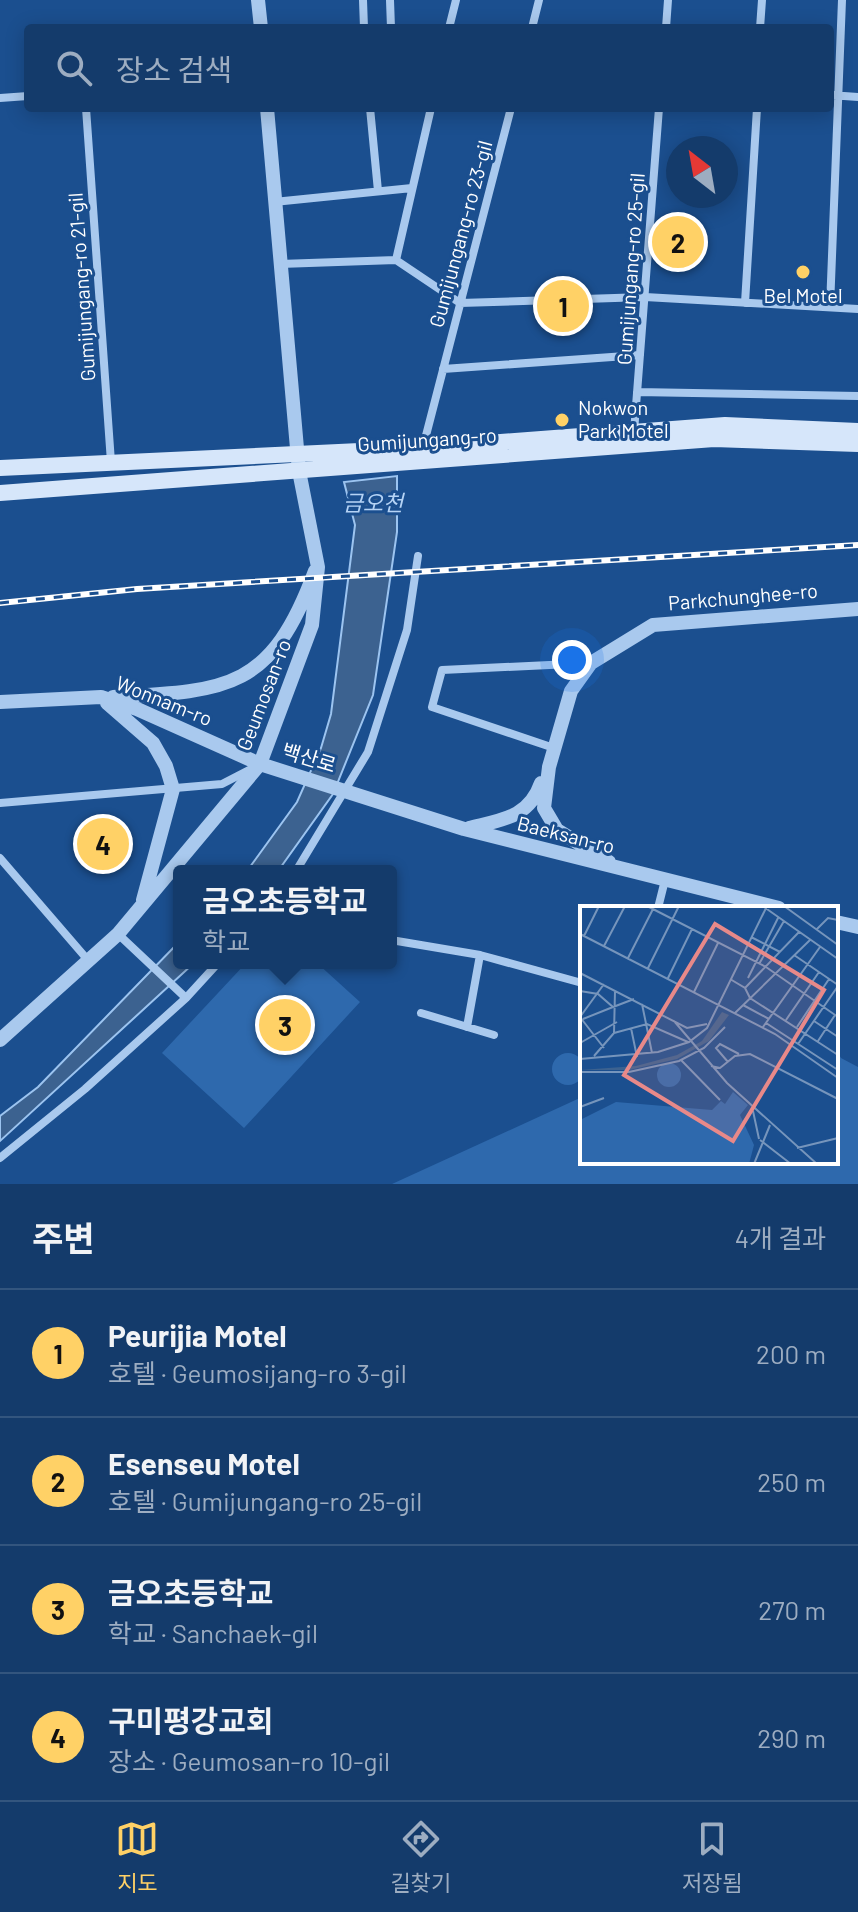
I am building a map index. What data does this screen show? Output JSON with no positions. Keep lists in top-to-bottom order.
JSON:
{
  "streets": {
    "main road": ["Gumijungang-ro"],
    "street": [
      "Gumijungang-ro 23-gil",
      "Gumijungang-ro 25-gil",
      "Gumijungang-ro 21-gil",
      "Parkchunghee-ro",
      "Geumosan-ro",
      "Wonnam-ro",
      "백산로",
      "Baeksan-ro"
    ]
  },
  "crossings": [
    ["Gumijungang-ro 23-gil", "Gumijungang-ro"],
    ["Gumijungang-ro 25-gil", "Gumijungang-ro"],
    ["Gumijungang-ro 21-gil", "Gumijungang-ro"],
    ["Gumijungang-ro", "Geumosan-ro"],
    ["Geumosan-ro", "Wonnam-ro"],
    ["Geumosan-ro", "백산로"],
    ["Wonnam-ro", "백산로"],
    ["백산로", "Baeksan-ro"]
  ],
  "water": ["금오천"],
  "places": ["Bel Motel", "Nokwon Park Motel"],
  "north": "top left",
  "page": {
    "search": "장소 검색",
    "pins": [
      "2",
      "1",
      "4",
      "3"
    ],
    "popup": ["금오초등학교", "학교"],
    "heading": ["주변", "4개 결과"],
    "list": [
      {
        "mark": "1",
        "name": "Peurijia Motel",
        "note": "호텔 · Geumosijang-ro 3-gil",
        "value": "200 m"
      },
      {
        "mark": "2",
        "name": "Esenseu Motel",
        "note": "호텔 · Gumijungang-ro 25-gil",
        "value": "250 m"
      },
      {
        "mark": "3",
        "name": "금오초등학교",
        "note": "학교 · Sanchaek-gil",
        "value": "270 m"
      },
      {
        "mark": "4",
        "name": "구미평강교회",
        "note": "장소 · Geumosan-ro 10-gil",
        "value": "290 m"
      }
    ],
    "nav": ["지도", "길찾기", "저장됨"]
  }
}
